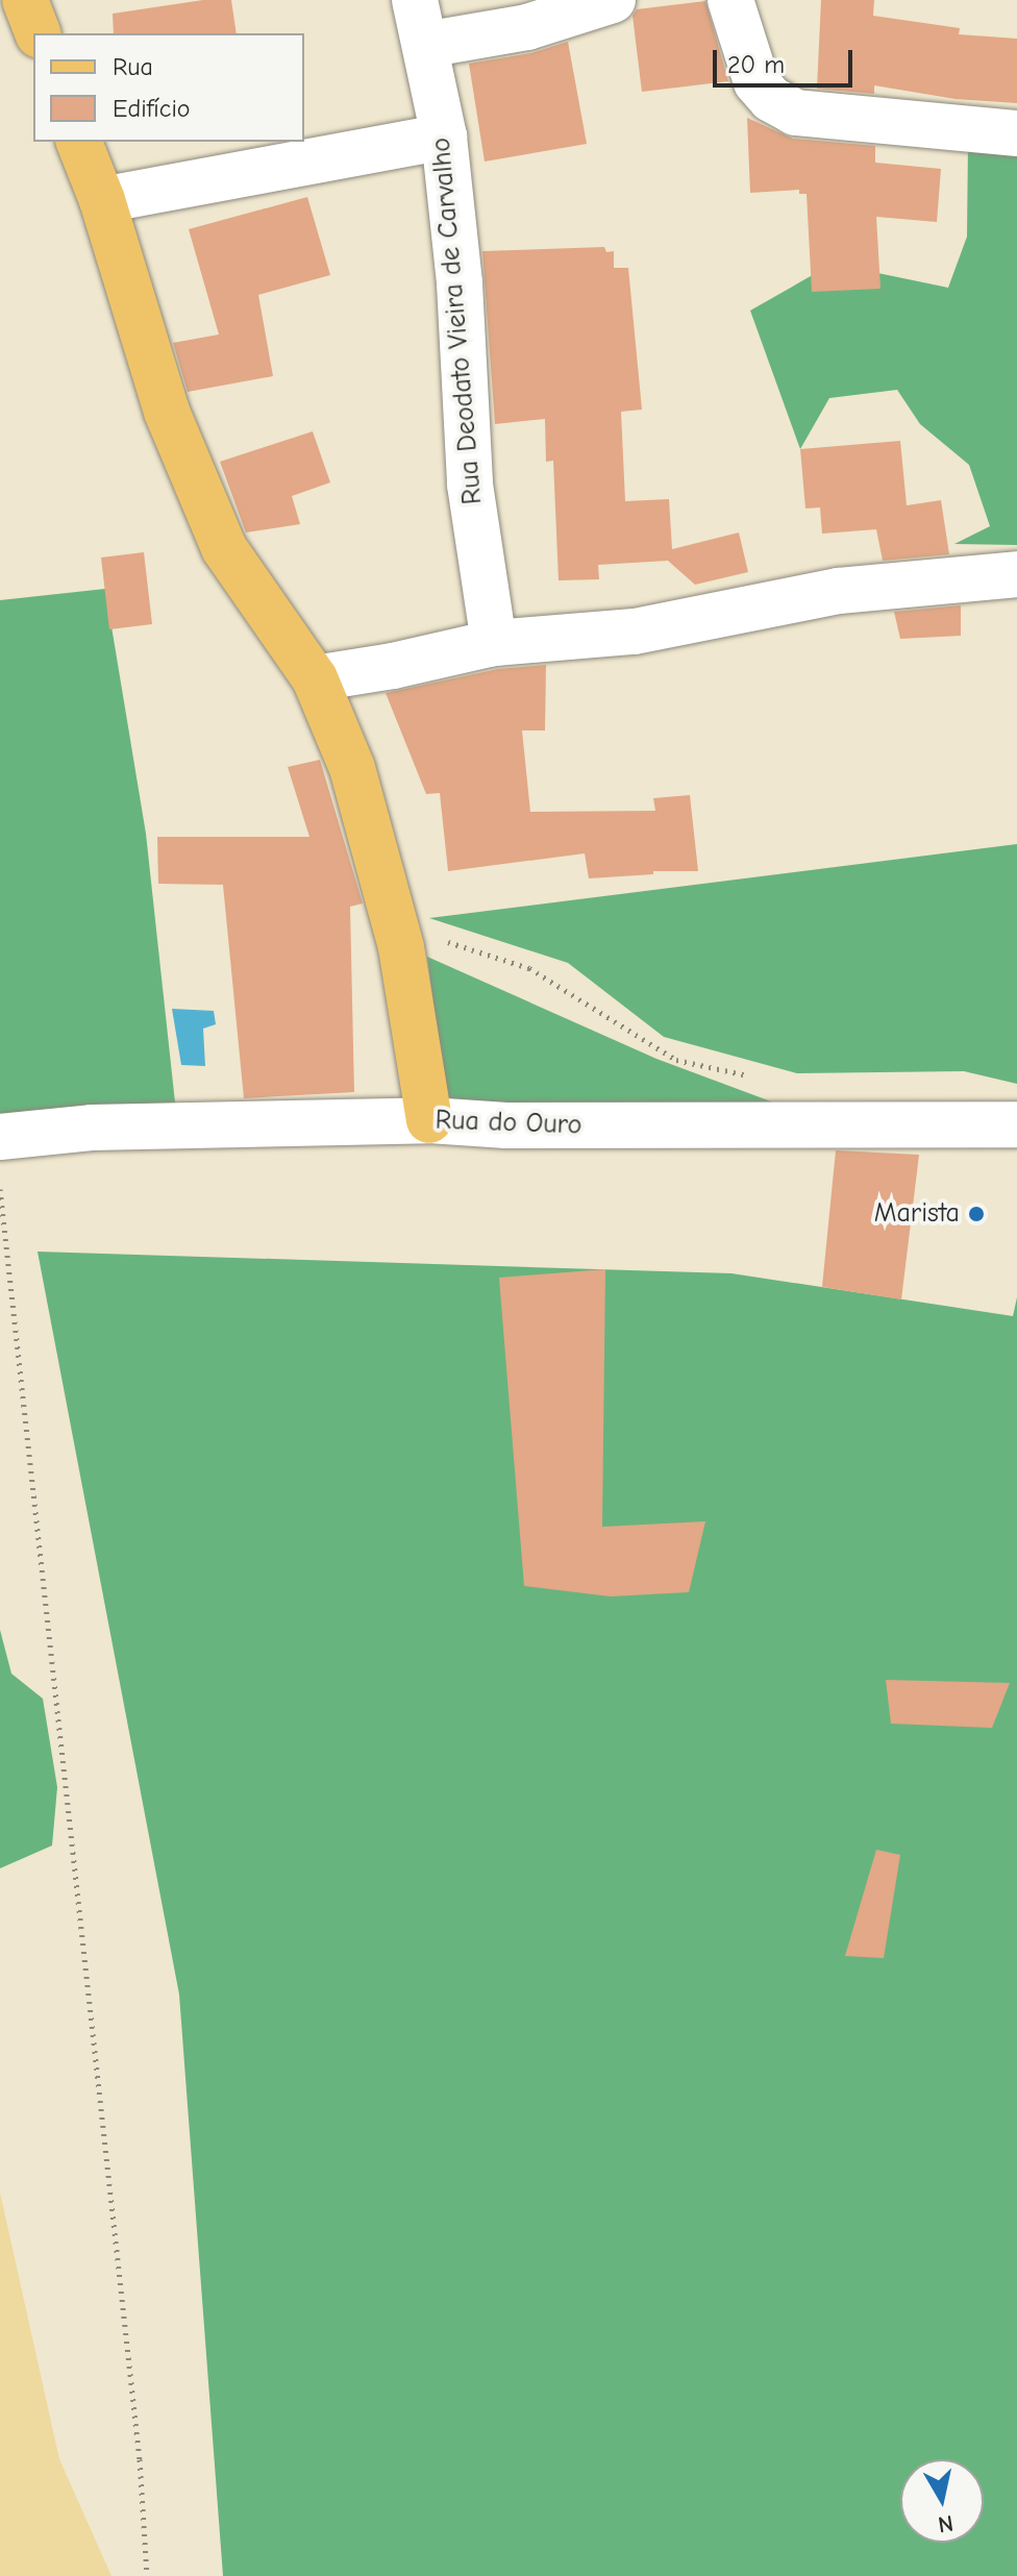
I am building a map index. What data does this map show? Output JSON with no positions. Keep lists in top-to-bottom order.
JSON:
{
  "streets": {
    "street": ["Rua Deodato Vieira de Carvalho", "Rua do Ouro"]
  },
  "places": ["Marista"],
  "legend": ["Rua", "Edifício"],
  "scale_bar": "20 m",
  "north": "bottom"
}
